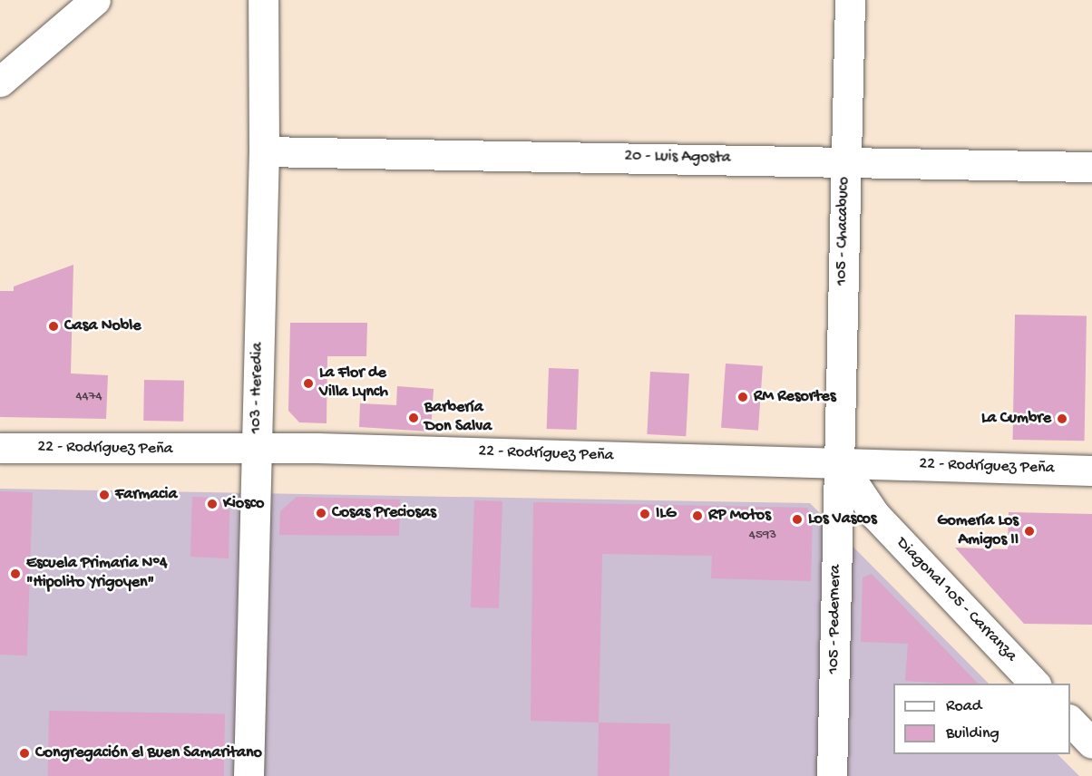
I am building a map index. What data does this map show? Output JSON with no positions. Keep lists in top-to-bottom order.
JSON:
{
  "streets": {
    "street": [
      "20 - Luis Agosta",
      "105 - Chacabuco",
      "103 - Heredia",
      "22 - Rodríguez Peña",
      "Diagonal 105 - Carranza",
      "105 - Pedernera"
    ]
  },
  "crossings": [
    ["20 - Luis Agosta", "105 - Chacabuco"],
    ["20 - Luis Agosta", "103 - Heredia"],
    ["105 - Chacabuco", "22 - Rodríguez Peña"],
    ["105 - Chacabuco", "Diagonal 105 - Carranza"],
    ["105 - Chacabuco", "105 - Pedernera"],
    ["103 - Heredia", "22 - Rodríguez Peña"],
    ["22 - Rodríguez Peña", "Diagonal 105 - Carranza"],
    ["22 - Rodríguez Peña", "105 - Pedernera"],
    ["Diagonal 105 - Carranza", "105 - Pedernera"]
  ],
  "places": [
    "Casa Noble",
    "La Flor de Villa Lynch",
    "RM Resortes",
    "Barbería Don Salva",
    "La Cumbre",
    "Farmacia",
    "Kiosco",
    "Cosas Preciosas",
    "ILG",
    "RP Motos",
    "Los Vascos",
    "Gomería Los Amigos II",
    "Escuela Primaria Nº4 \"Hipolito Yrigoyen\"",
    "Congregación el Buen Samaritano"
  ],
  "house_numbers": ["4474", "4593"],
  "legend": ["Road", "Building"]
}
